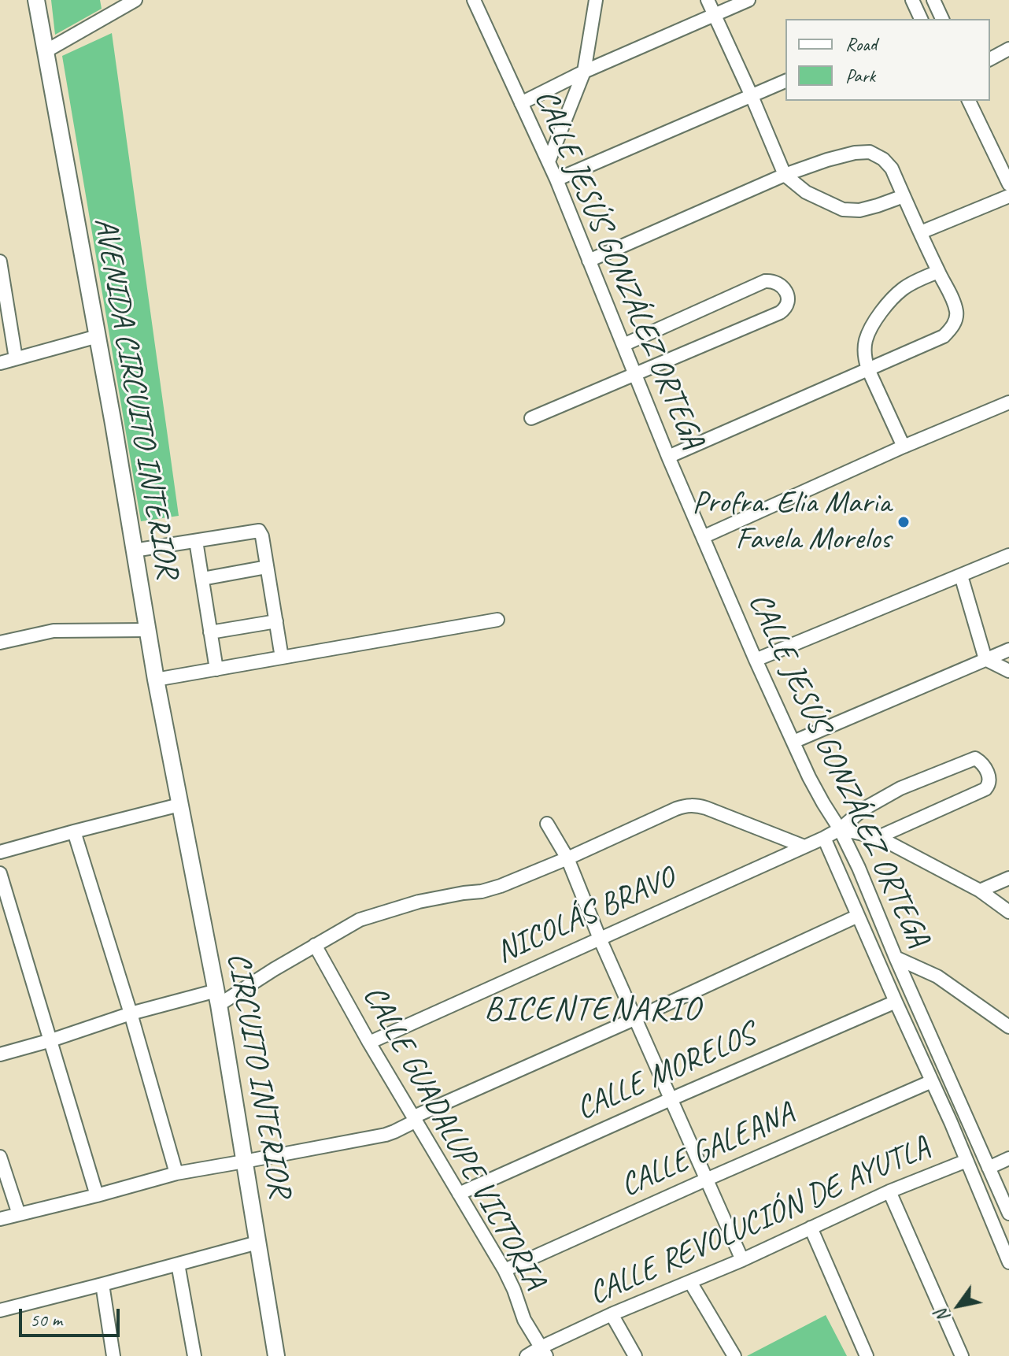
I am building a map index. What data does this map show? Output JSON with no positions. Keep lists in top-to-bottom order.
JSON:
{
  "streets": {
    "main road": ["AVENIDA CIRCUITO INTERIOR", "CIRCUITO INTERIOR"],
    "street": [
      "CALLE JESÚS GONZÁLEZ ORTEGA",
      "NICOLÁS BRAVO",
      "CALLE MORELOS",
      "CALLE GUADALUPE VICTORIA",
      "CALLE GALEANA",
      "CALLE REVOLUCIÓN DE AYUTLA"
    ]
  },
  "crossings": [
    ["CALLE JESÚS GONZÁLEZ ORTEGA", "NICOLÁS BRAVO"],
    ["CALLE JESÚS GONZÁLEZ ORTEGA", "CALLE MORELOS"],
    ["CALLE JESÚS GONZÁLEZ ORTEGA", "CALLE GALEANA"],
    ["CALLE JESÚS GONZÁLEZ ORTEGA", "CALLE REVOLUCIÓN DE AYUTLA"],
    ["AVENIDA CIRCUITO INTERIOR", "CIRCUITO INTERIOR"],
    ["NICOLÁS BRAVO", "CALLE GUADALUPE VICTORIA"],
    ["CALLE MORELOS", "CALLE GUADALUPE VICTORIA"],
    ["CALLE GUADALUPE VICTORIA", "CALLE GALEANA"],
    ["CALLE GUADALUPE VICTORIA", "CALLE REVOLUCIÓN DE AYUTLA"]
  ],
  "districts": ["BICENTENARIO"],
  "places": ["Profra. Elia Maria Favela Morelos"],
  "legend": ["Road", "Park"],
  "scale_bar": "50 m",
  "north": "bottom left"
}
